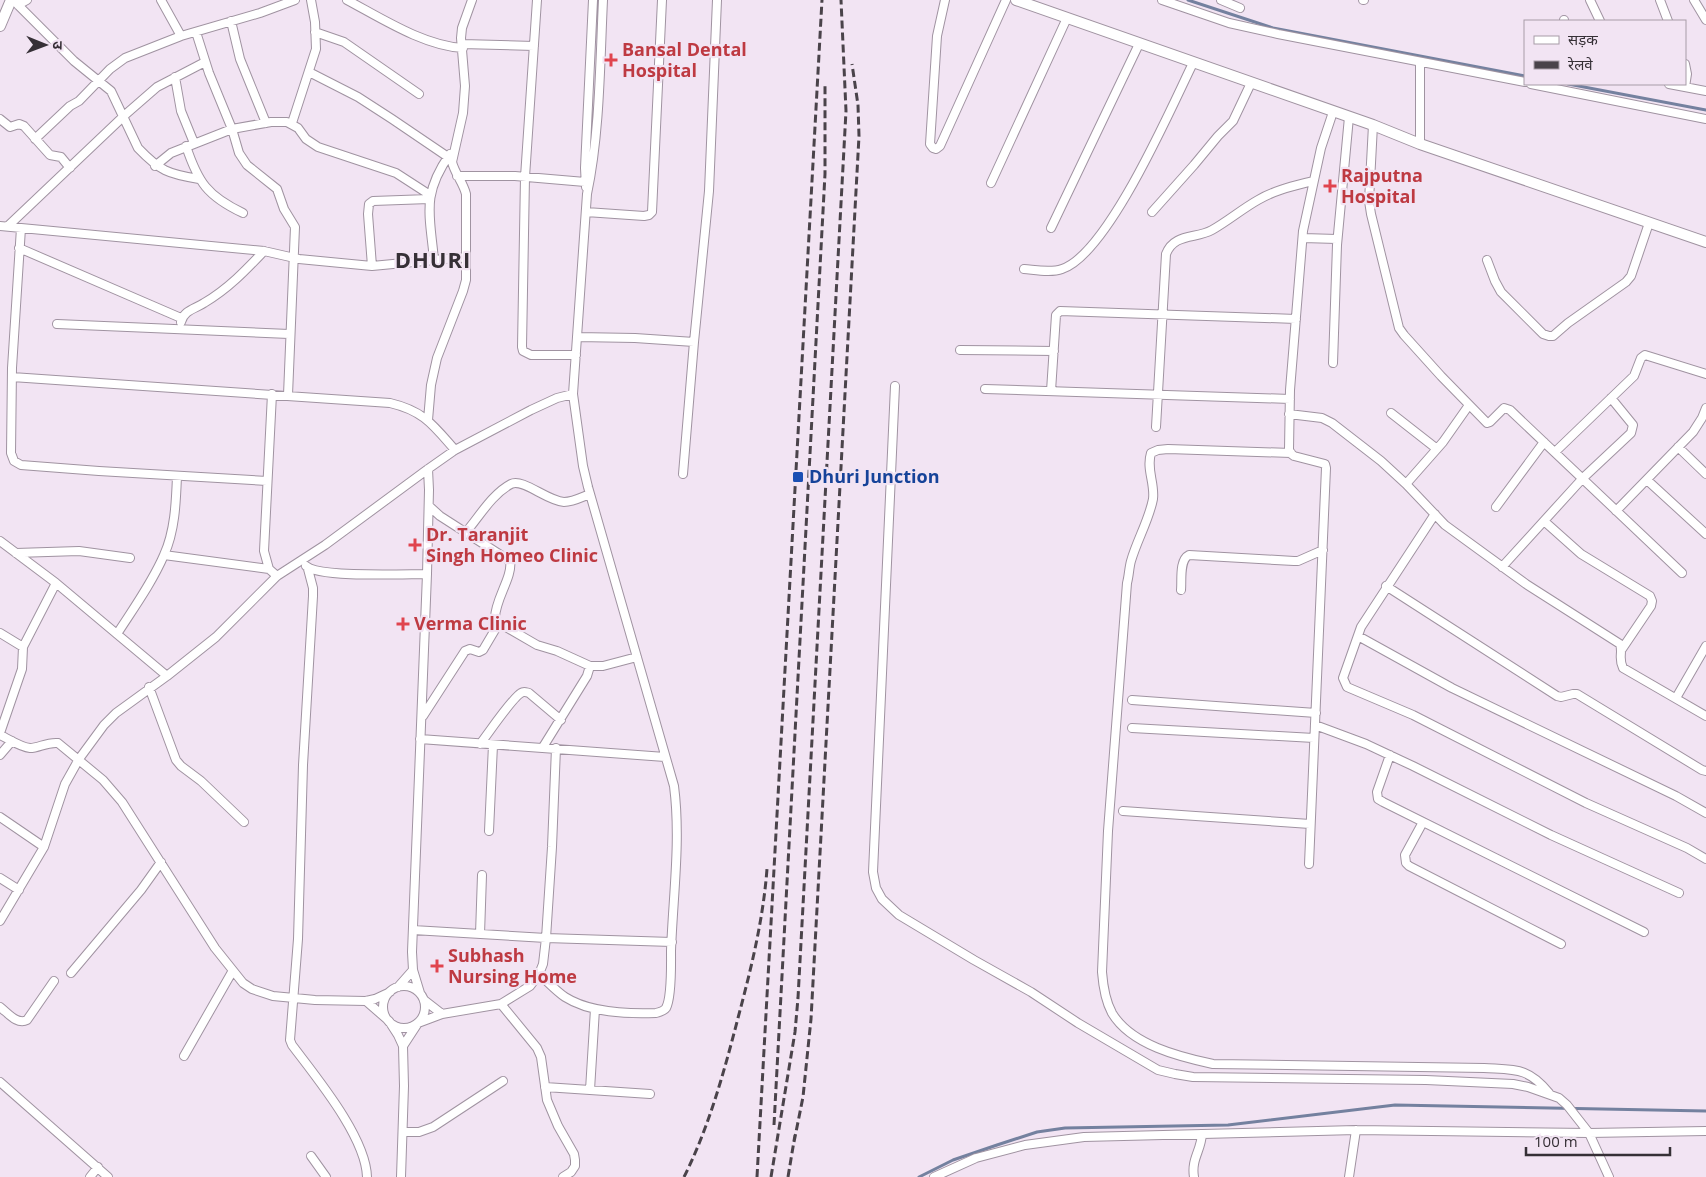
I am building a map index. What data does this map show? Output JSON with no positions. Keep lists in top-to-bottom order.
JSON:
{
  "districts": ["DHURI"],
  "places": {
    "health": [
      "Bansal Dental Hospital",
      "Rajputna Hospital",
      "Dr. Taranjit Singh Homeo Clinic",
      "Verma Clinic",
      "Subhash Nursing Home"
    ],
    "transit": ["Dhuri Junction"]
  },
  "legend": ["सड़क", "रेलवे"],
  "scale_bar": "100 m",
  "north": "right"
}
